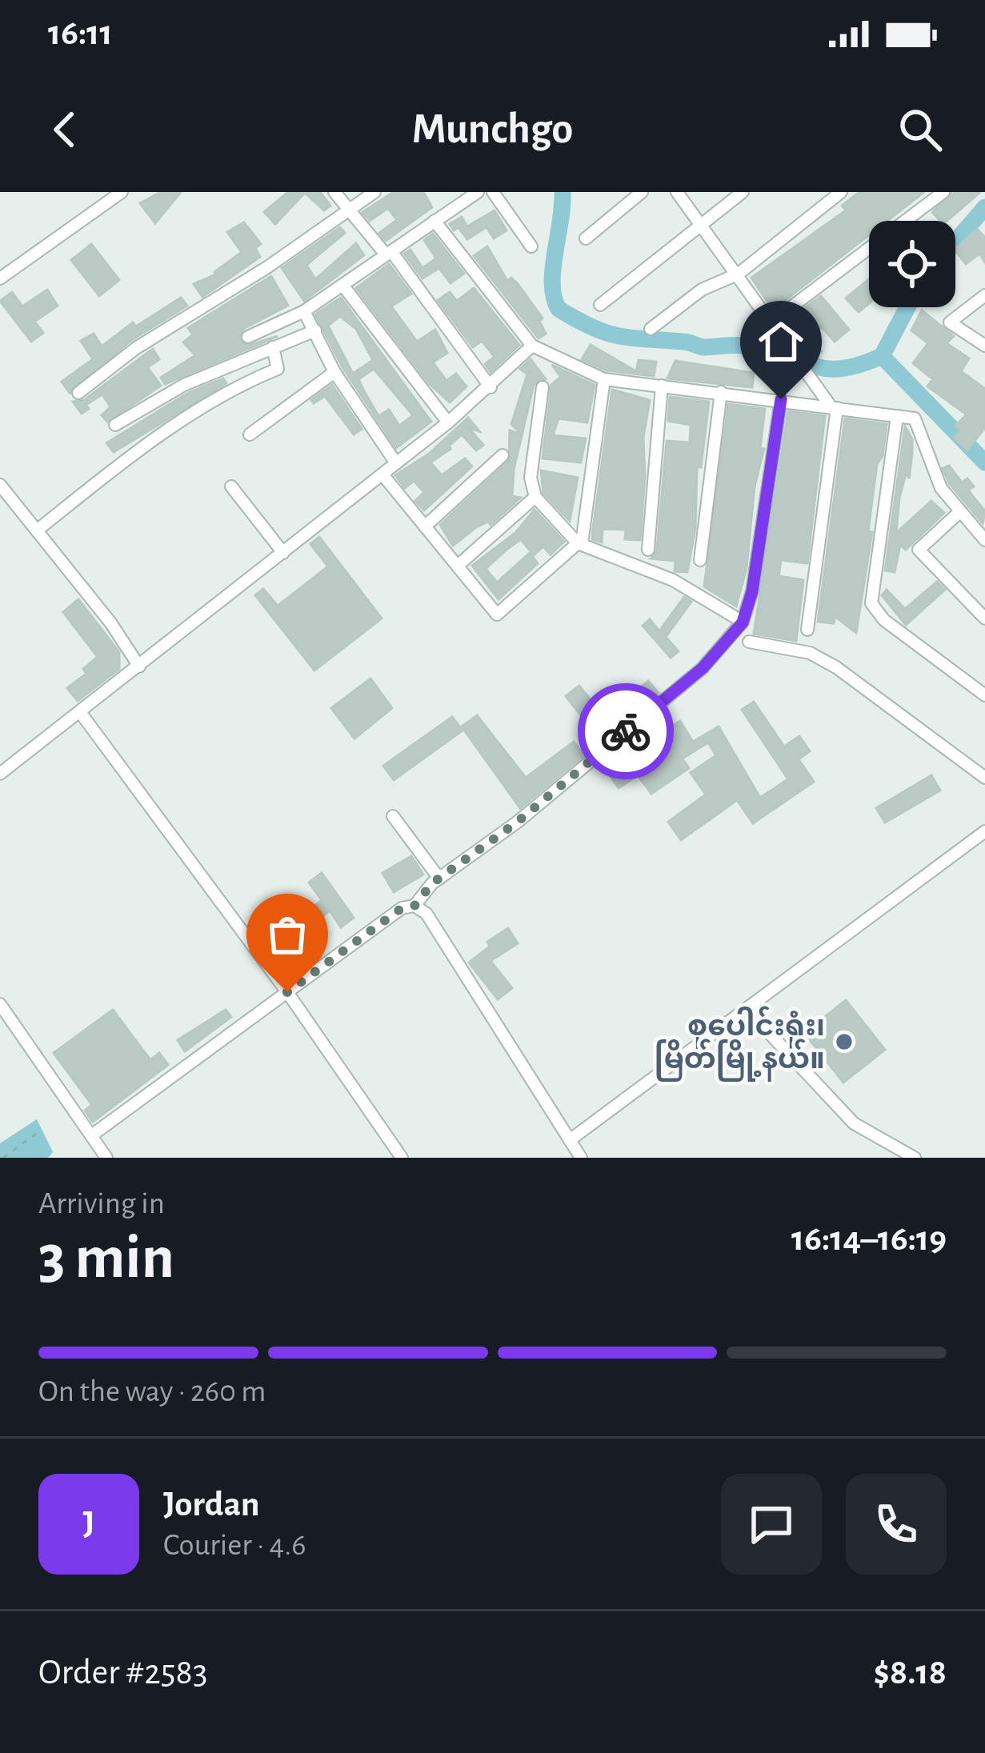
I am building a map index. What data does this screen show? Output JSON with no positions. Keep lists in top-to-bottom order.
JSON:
{
  "places": ["စုပေါင်းရုံး၊ မြိတ်မြို့နယ်။"],
  "page": {
    "status": "16:11",
    "header": "Munchgo",
    "heading": ["3 min", "Arriving in", "16:14–16:19"],
    "panel": [
      "Jordan",
      "Courier · 4.6",
      "Order #2583",
      "$8.18"
    ],
    "bar": "On the way · 260 m",
    "round": "J"
  }
}
